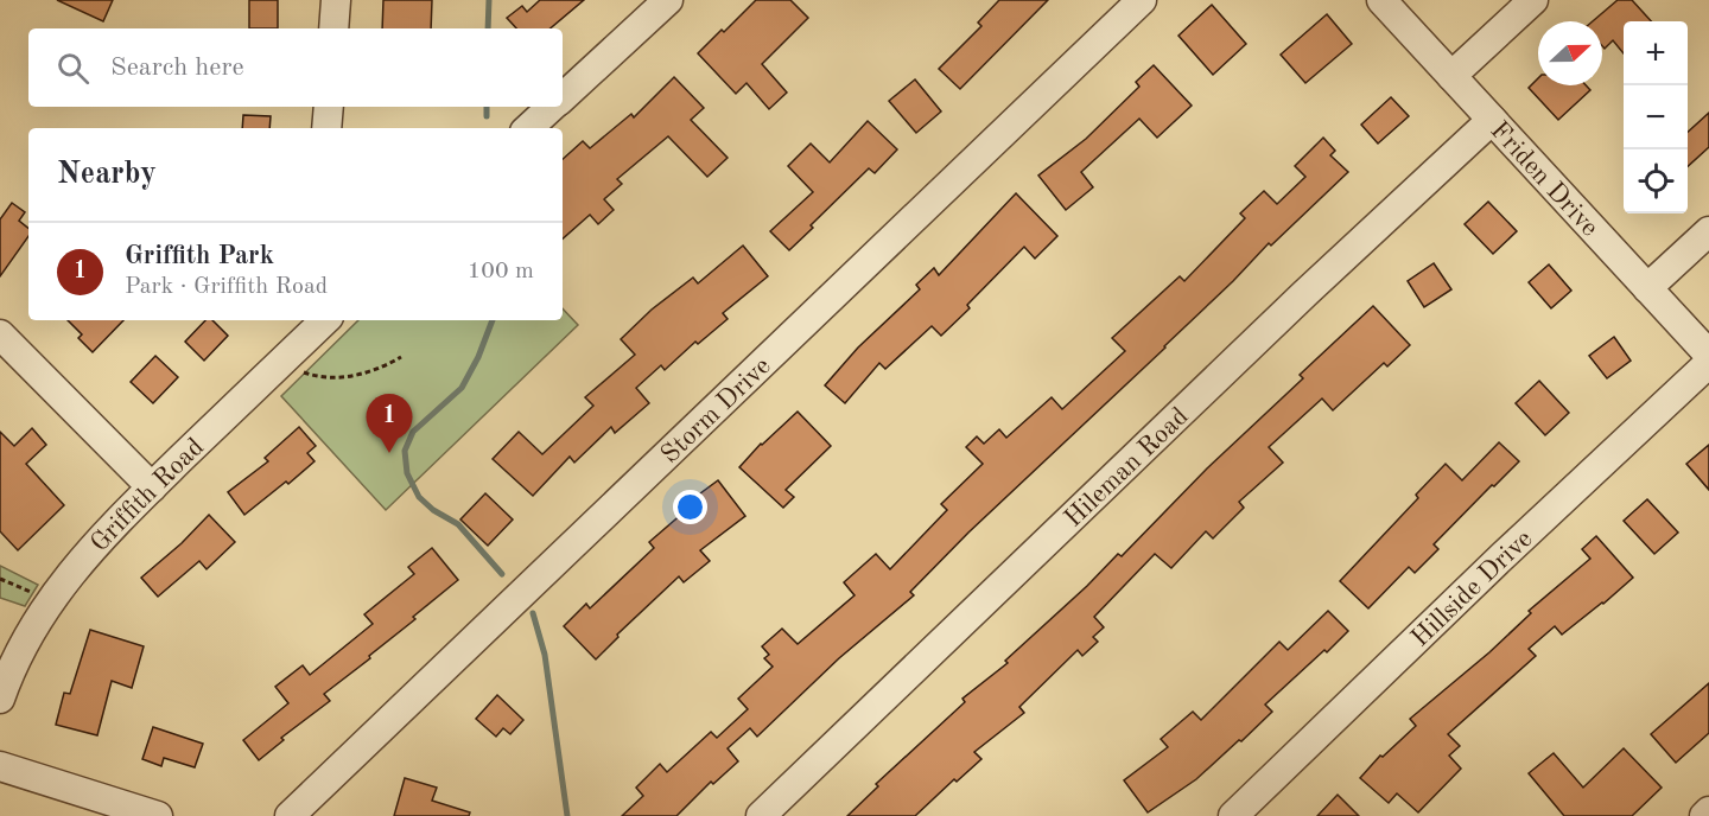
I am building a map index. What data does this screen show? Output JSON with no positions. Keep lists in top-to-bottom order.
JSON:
{
  "streets": {
    "street": [
      "Friden Drive",
      "Storm Drive",
      "Hileman Road",
      "Griffith Road",
      "Hillside Drive"
    ]
  },
  "crossings": [
    ["Friden Drive", "Hileman Road"]
  ],
  "north": "right",
  "page": {
    "map_buttons": ["+", "−"],
    "search": "Search here",
    "heading": "Nearby",
    "list": [
      {
        "mark": "1",
        "name": "Griffith Park",
        "note": "Park · Griffith Road",
        "value": "100 m"
      }
    ],
    "pins": "1"
  }
}
